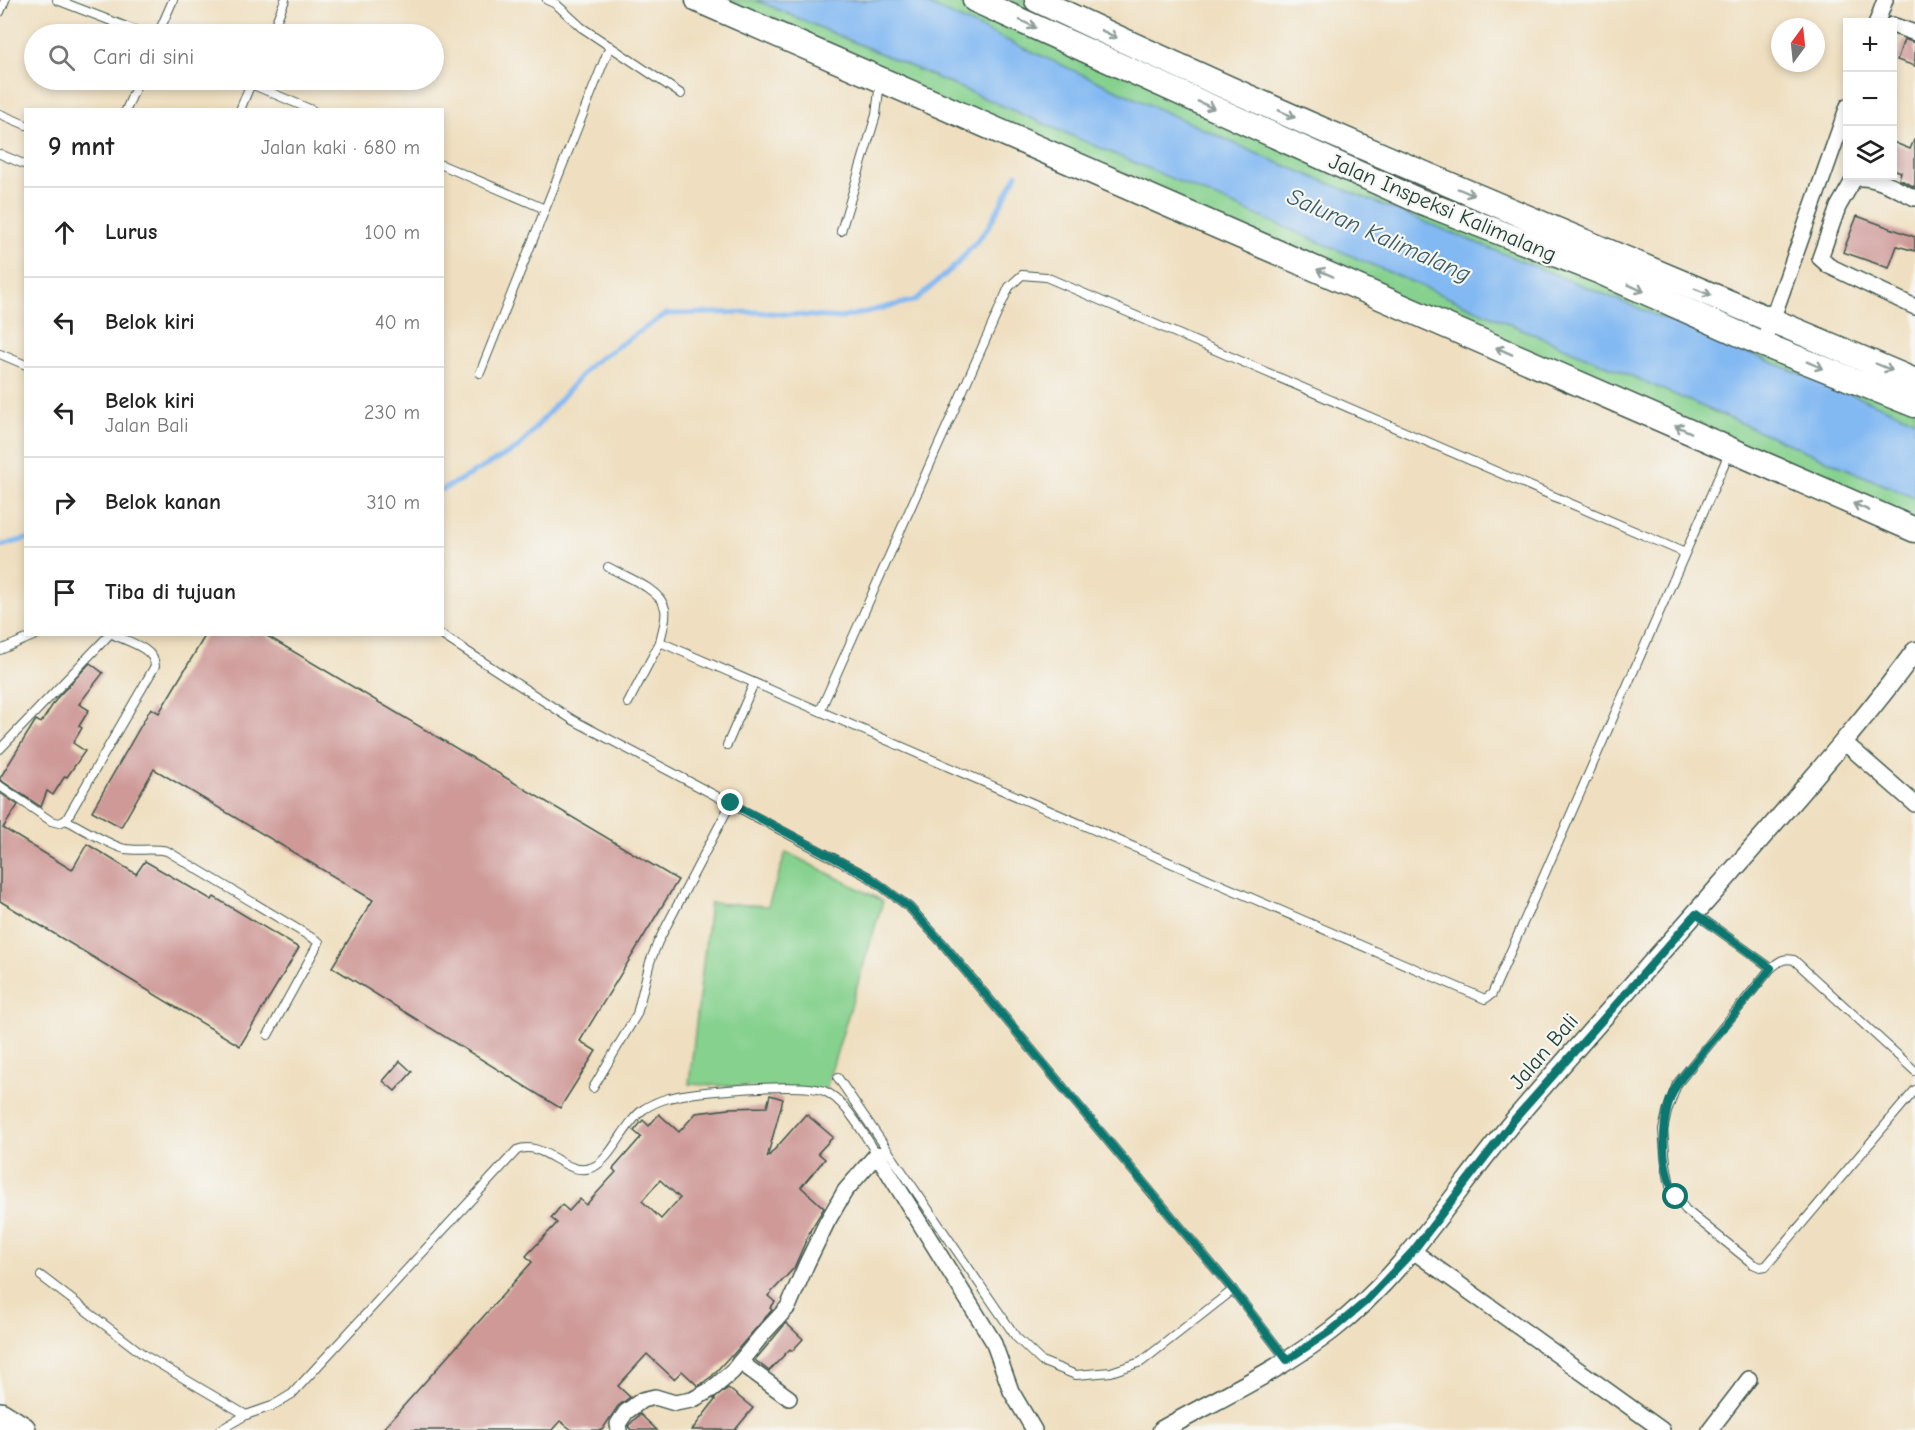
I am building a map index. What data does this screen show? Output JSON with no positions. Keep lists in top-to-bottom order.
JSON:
{
  "streets": {
    "main road": ["Jalan Inspeksi Kalimalang"],
    "street": ["Jalan Bali"]
  },
  "water": ["Saluran Kalimalang"],
  "north": "top",
  "page": {
    "map_buttons": ["+", "−"],
    "search": "Cari di sini",
    "heading": ["9 mnt", "Jalan kaki · 680 m"],
    "list": [
      ["Lurus", "100 m"],
      ["Belok kiri", "40 m"],
      ["Belok kiri", "Jalan Bali", "230 m"],
      ["Belok kanan", "310 m"],
      "Tiba di tujuan"
    ]
  }
}
